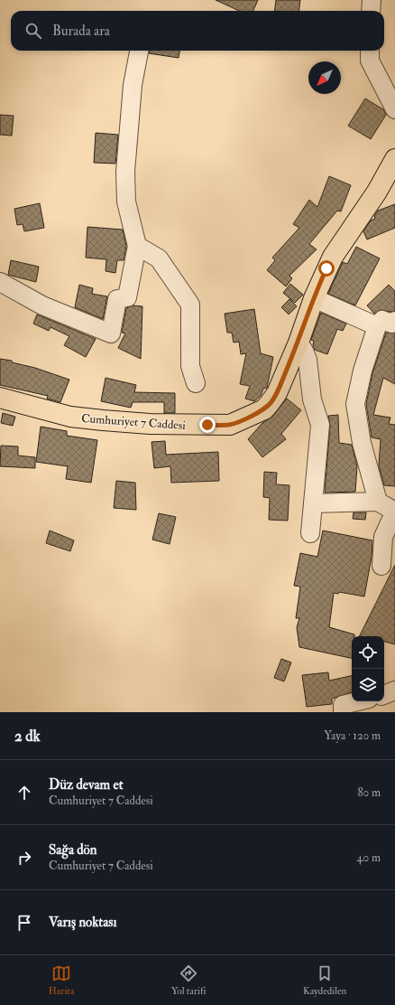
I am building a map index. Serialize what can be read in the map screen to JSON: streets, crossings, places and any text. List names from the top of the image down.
{
  "streets": {
    "main road": ["Cumhuriyet 7 Caddesi"]
  },
  "north": "bottom left",
  "page": {
    "search": "Burada ara",
    "heading": ["2 dk", "Yaya · 120 m"],
    "list": [
      ["Düz devam et", "Cumhuriyet 7 Caddesi", "80 m"],
      ["Sağa dön", "Cumhuriyet 7 Caddesi", "40 m"],
      "Varış noktası"
    ],
    "nav": ["Harita", "Yol tarifi", "Kaydedilen"]
  }
}
